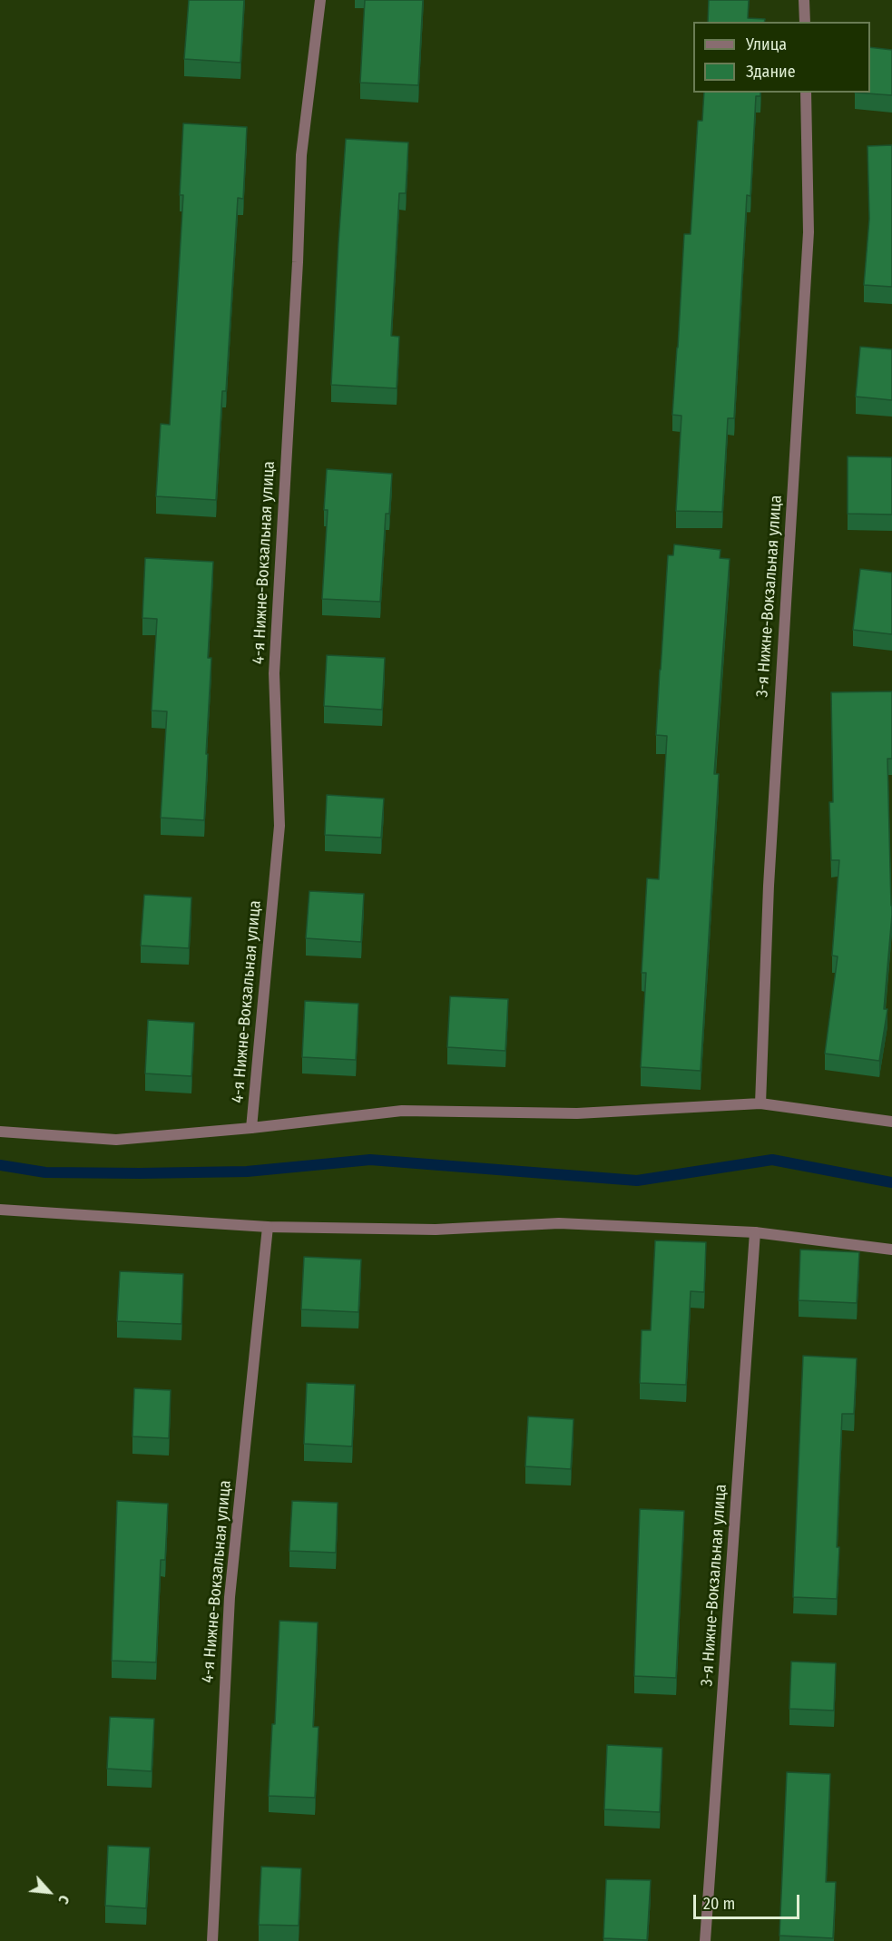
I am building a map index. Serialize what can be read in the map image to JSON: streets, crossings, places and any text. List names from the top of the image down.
{
  "streets": {
    "street": ["4-я Нижне-Вокзальная улица", "3-я Нижне-Вокзальная улица"]
  },
  "legend": ["Улица", "Здание"],
  "scale_bar": "20 m",
  "north": "bottom right"
}
